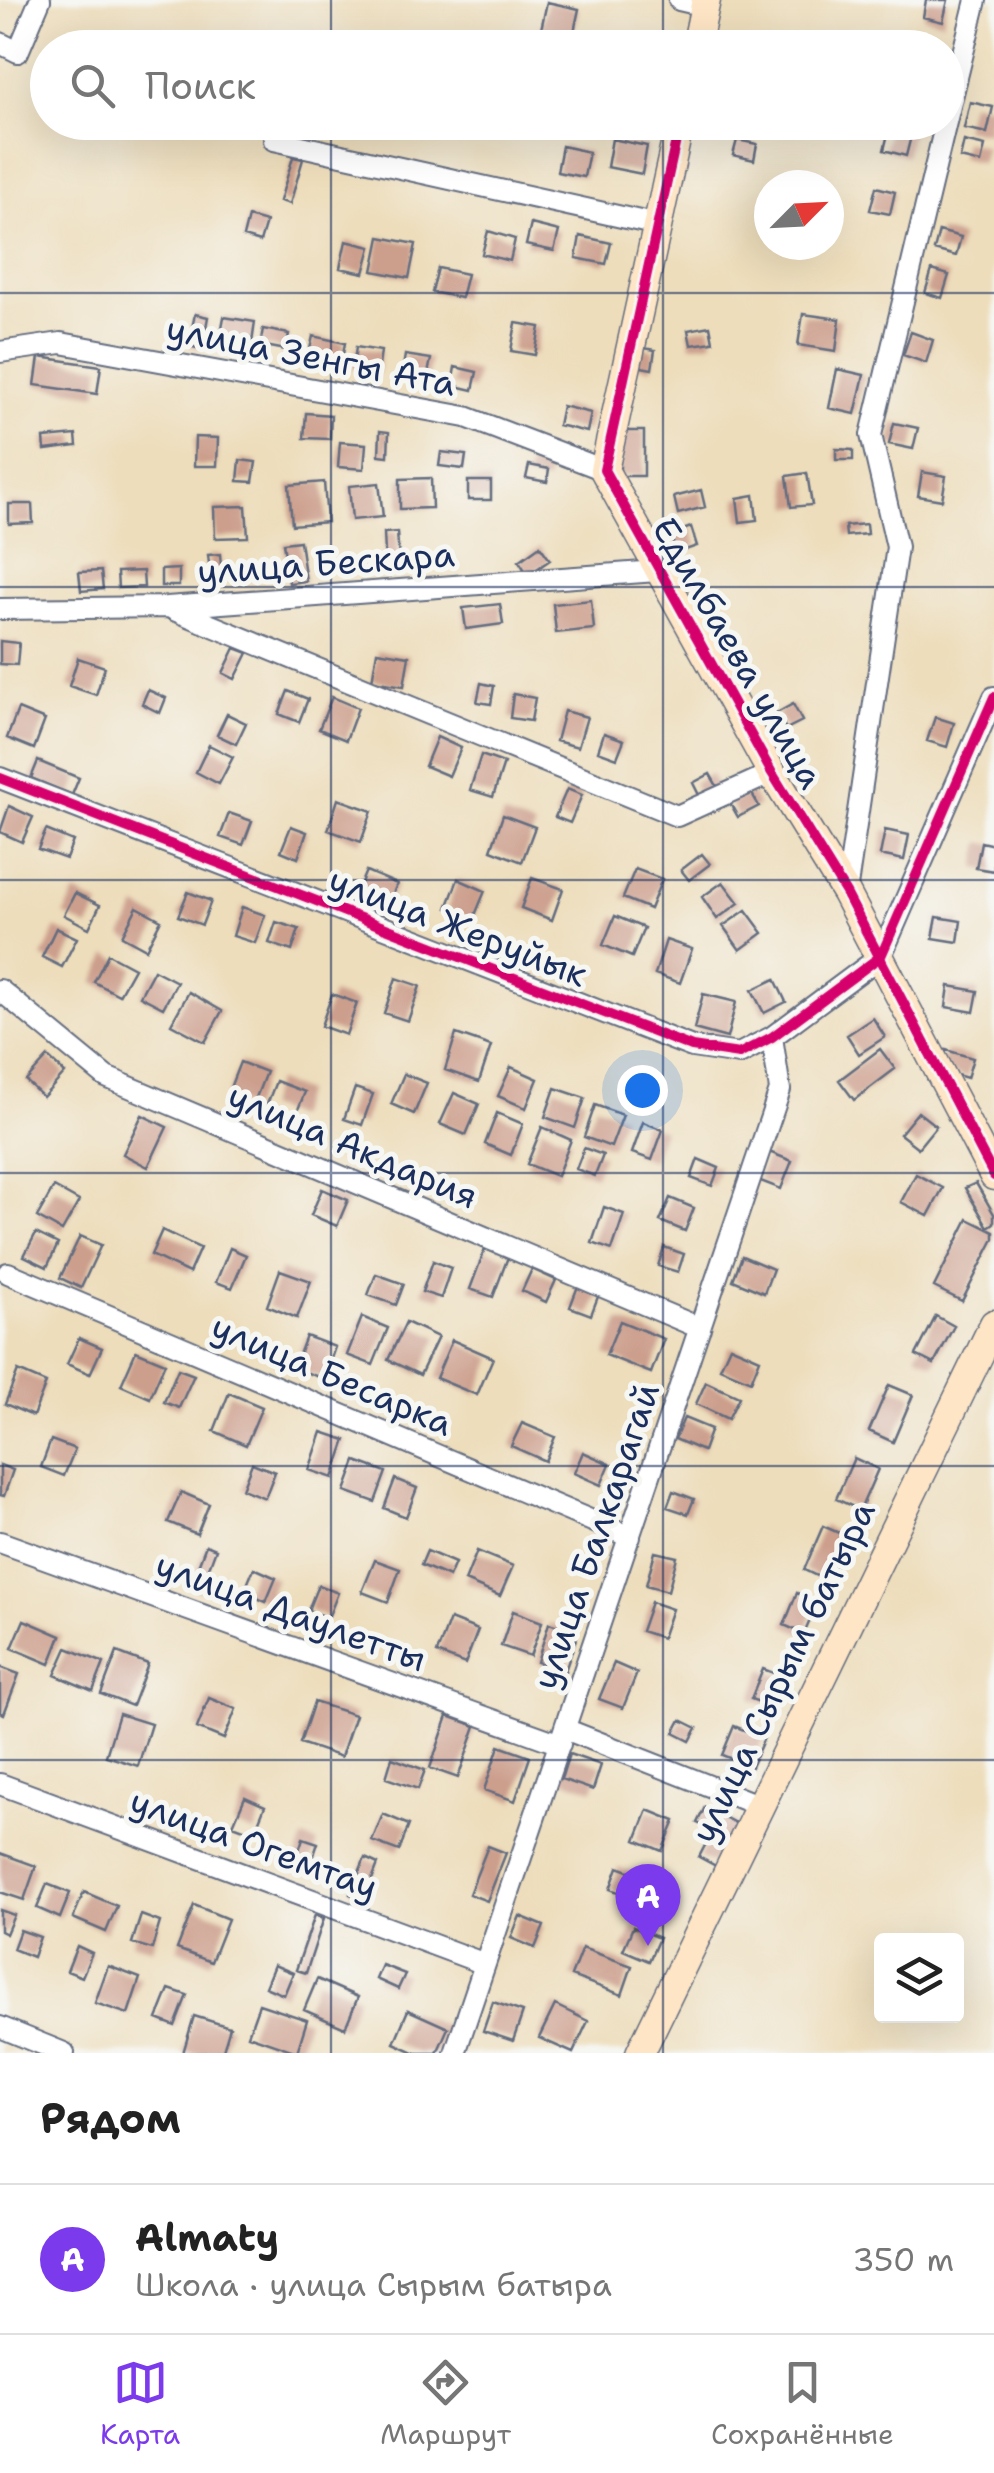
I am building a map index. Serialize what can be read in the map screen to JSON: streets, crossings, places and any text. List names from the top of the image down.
{
  "streets": {
    "street": [
      "улица Зенгы Ата",
      "улица Бескара",
      "Едилбаева улица",
      "улица Жеруйык",
      "улица Акдария",
      "улица Бесарка",
      "улица Балкарагай",
      "улица Даулетты",
      "улица Сырым батыра",
      "улица Огемтау"
    ]
  },
  "crossings": [
    ["улица Зенгы Ата", "Едилбаева улица"],
    ["улица Бескара", "Едилбаева улица"],
    ["Едилбаева улица", "улица Жеруйык"],
    ["улица Жеруйык", "улица Балкарагай"],
    ["улица Акдария", "улица Балкарагай"],
    ["улица Бесарка", "улица Балкарагай"],
    ["улица Балкарагай", "улица Даулетты"],
    ["улица Балкарагай", "улица Огемтау"],
    ["улица Даулетты", "улица Сырым батыра"]
  ],
  "north": "top right",
  "page": {
    "search": "Поиск",
    "pins": "A",
    "heading": "Рядом",
    "list": [
      {
        "mark": "A",
        "name": "Аlmaty",
        "note": "Школа · улица Сырым батыра",
        "value": "350 m"
      }
    ],
    "nav": ["Карта", "Маршрут", "Сохранённые"]
  }
}
